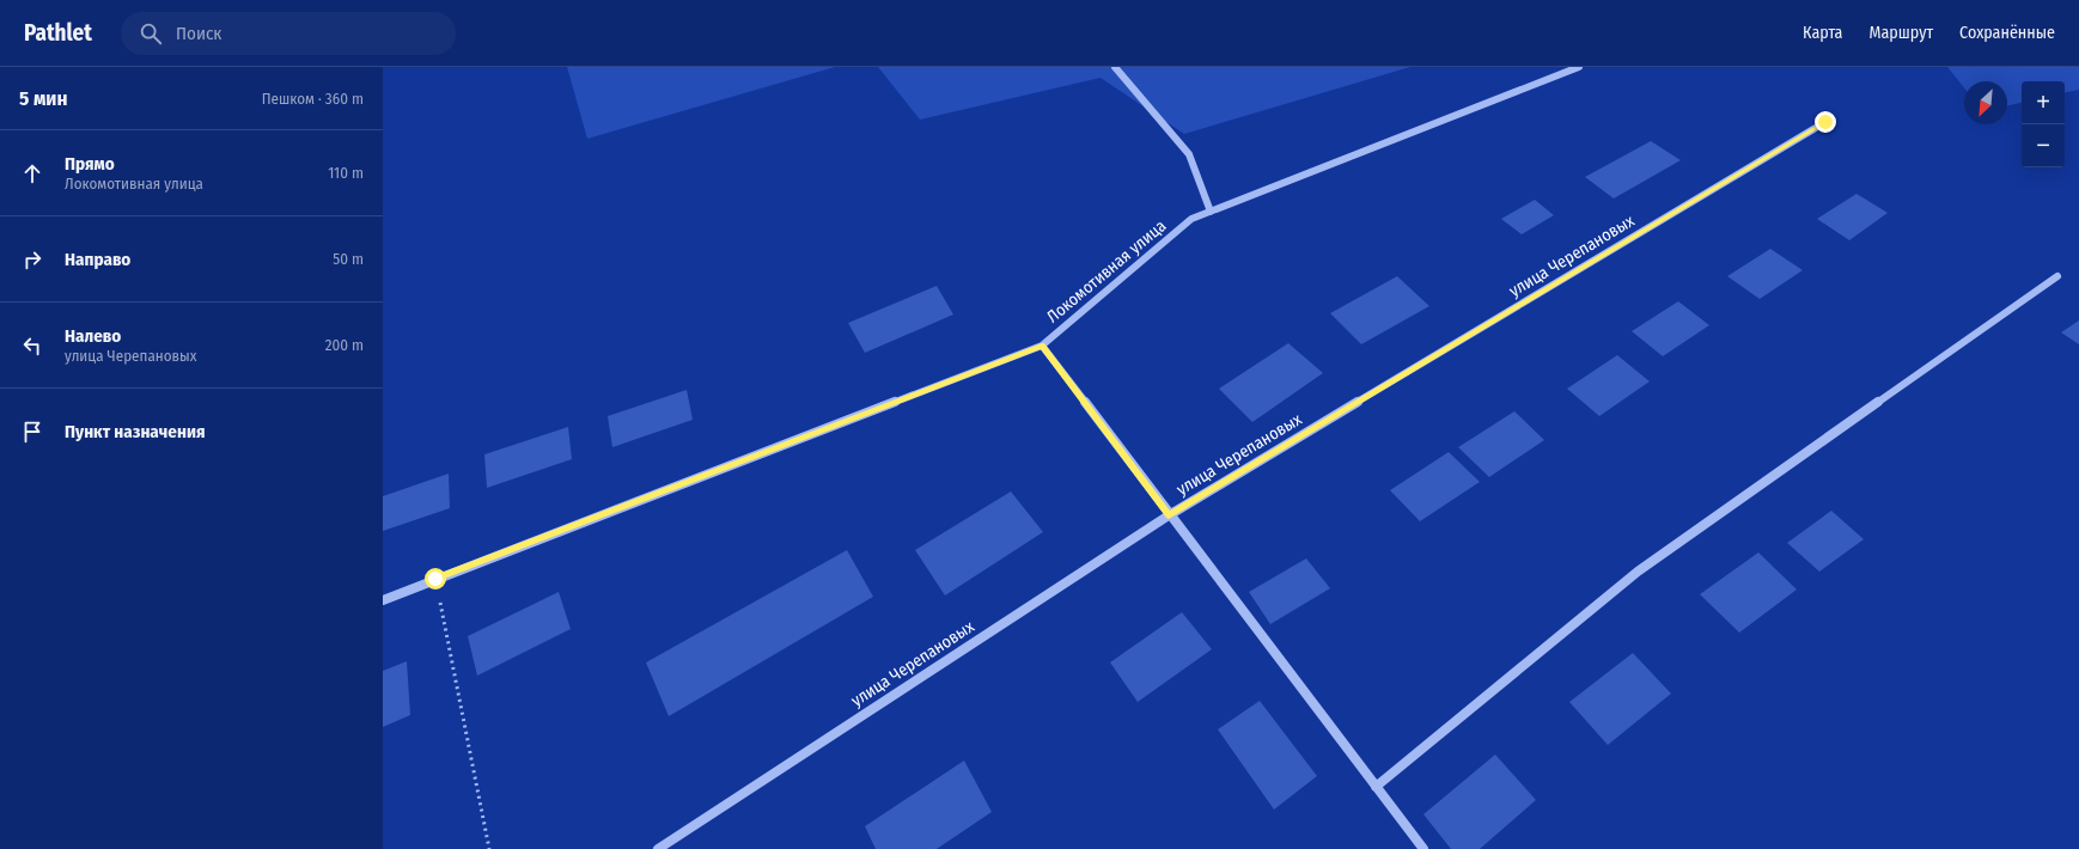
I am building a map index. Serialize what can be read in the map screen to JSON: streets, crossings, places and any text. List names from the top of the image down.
{
  "streets": {
    "street": ["улица Черепановых", "Локомотивная улица"]
  },
  "north": "bottom left",
  "page": {
    "header": "Pathlet",
    "search": "Поиск",
    "nav": ["Карта", "Маршрут", "Сохранённые"],
    "heading": ["5 мин", "Пешком · 360 m"],
    "map_buttons": ["+", "−"],
    "list": [
      ["Прямо", "Локомотивная улица", "110 m"],
      ["Направо", "50 m"],
      ["Налево", "улица Черепановых", "200 m"],
      "Пункт назначения"
    ]
  }
}
